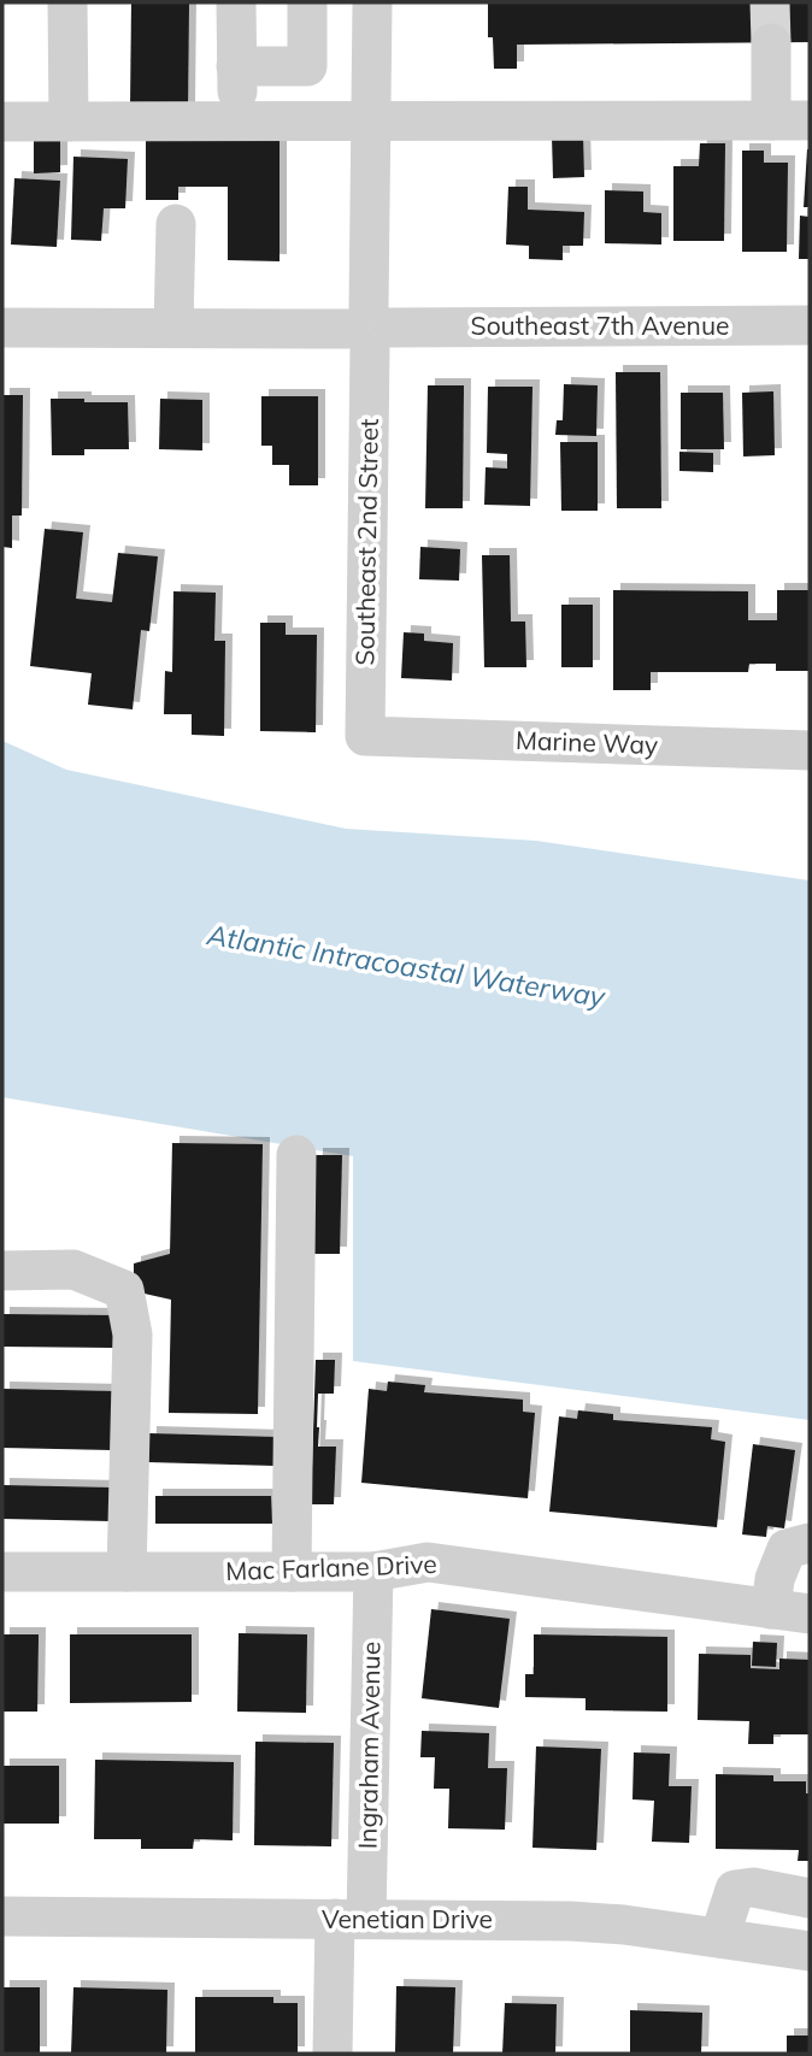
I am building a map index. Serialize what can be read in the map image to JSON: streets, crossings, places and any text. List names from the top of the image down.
{
  "streets": {
    "street": [
      "Southeast 7th Avenue",
      "Southeast 2nd Street",
      "Marine Way",
      "Mac Farlane Drive",
      "Ingraham Avenue",
      "Venetian Drive"
    ]
  },
  "crossings": [
    ["Southeast 7th Avenue", "Southeast 2nd Street"],
    ["Southeast 2nd Street", "Marine Way"],
    ["Mac Farlane Drive", "Ingraham Avenue"],
    ["Ingraham Avenue", "Venetian Drive"]
  ],
  "water": ["Atlantic Intracoastal Waterway"]
}
